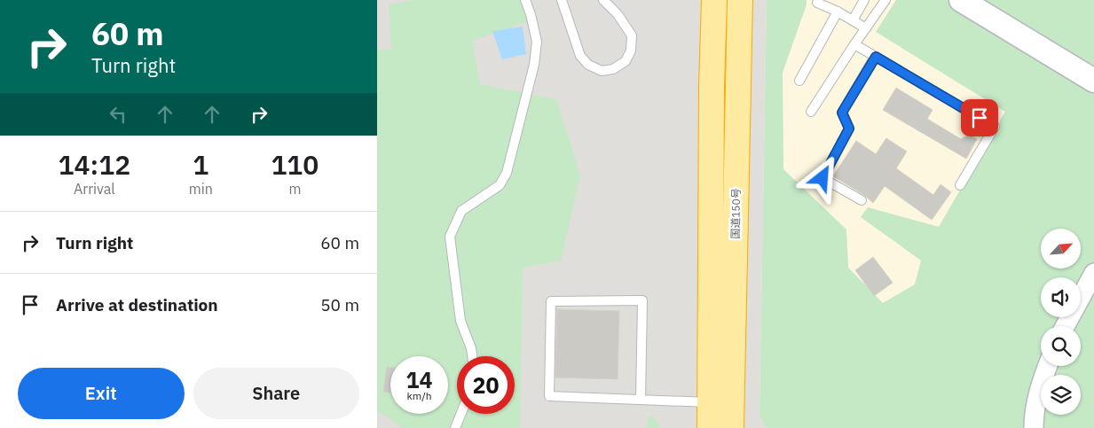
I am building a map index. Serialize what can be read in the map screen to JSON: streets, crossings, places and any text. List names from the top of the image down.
{
  "streets": {
    "highway": ["国道150号"]
  },
  "north": "top right",
  "page": {
    "turn": ["60 m", "Turn right"],
    "eta": [
      "14:12",
      "Arrival",
      "1",
      "min",
      "110",
      "m"
    ],
    "list": [
      {
        "name": "Turn right",
        "value": "60 m"
      },
      {
        "name": "Arrive at destination",
        "value": "50 m"
      }
    ],
    "speed": "14 km/h",
    "limit": "20",
    "buttons": ["Exit", "Share"]
  }
}
